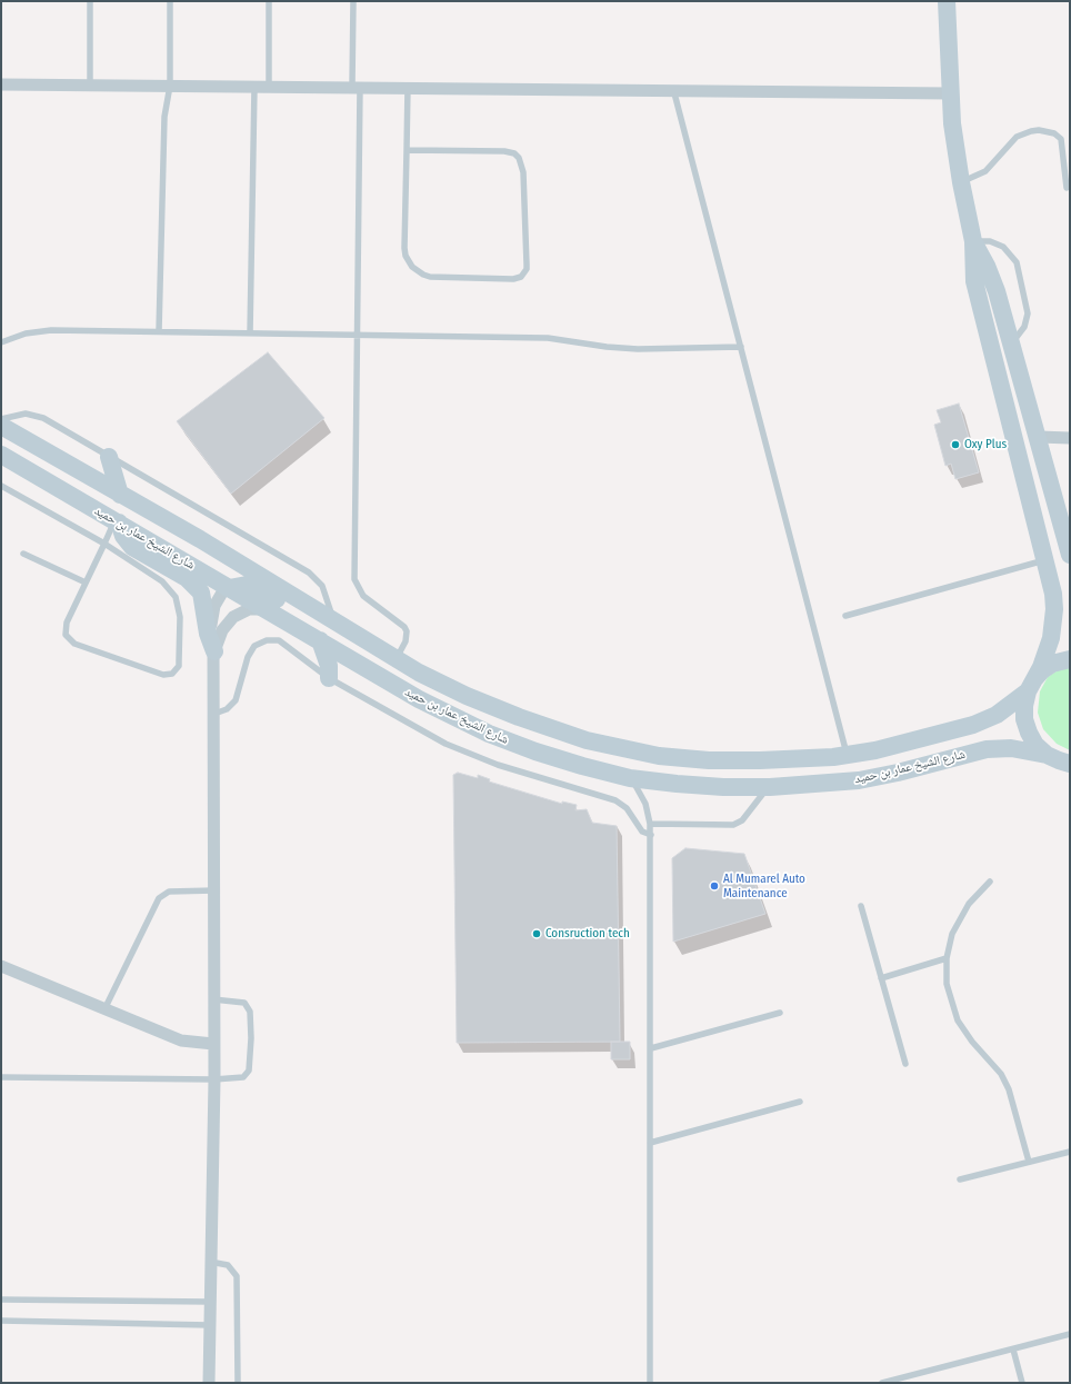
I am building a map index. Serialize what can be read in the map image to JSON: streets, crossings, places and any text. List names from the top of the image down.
{
  "streets": {
    "street": ["شارع الشيخ عمار بن حميد"]
  },
  "places": ["Oxy Plus", "Al Mumarel Auto Maintenance", "Consruction tech"]
}
